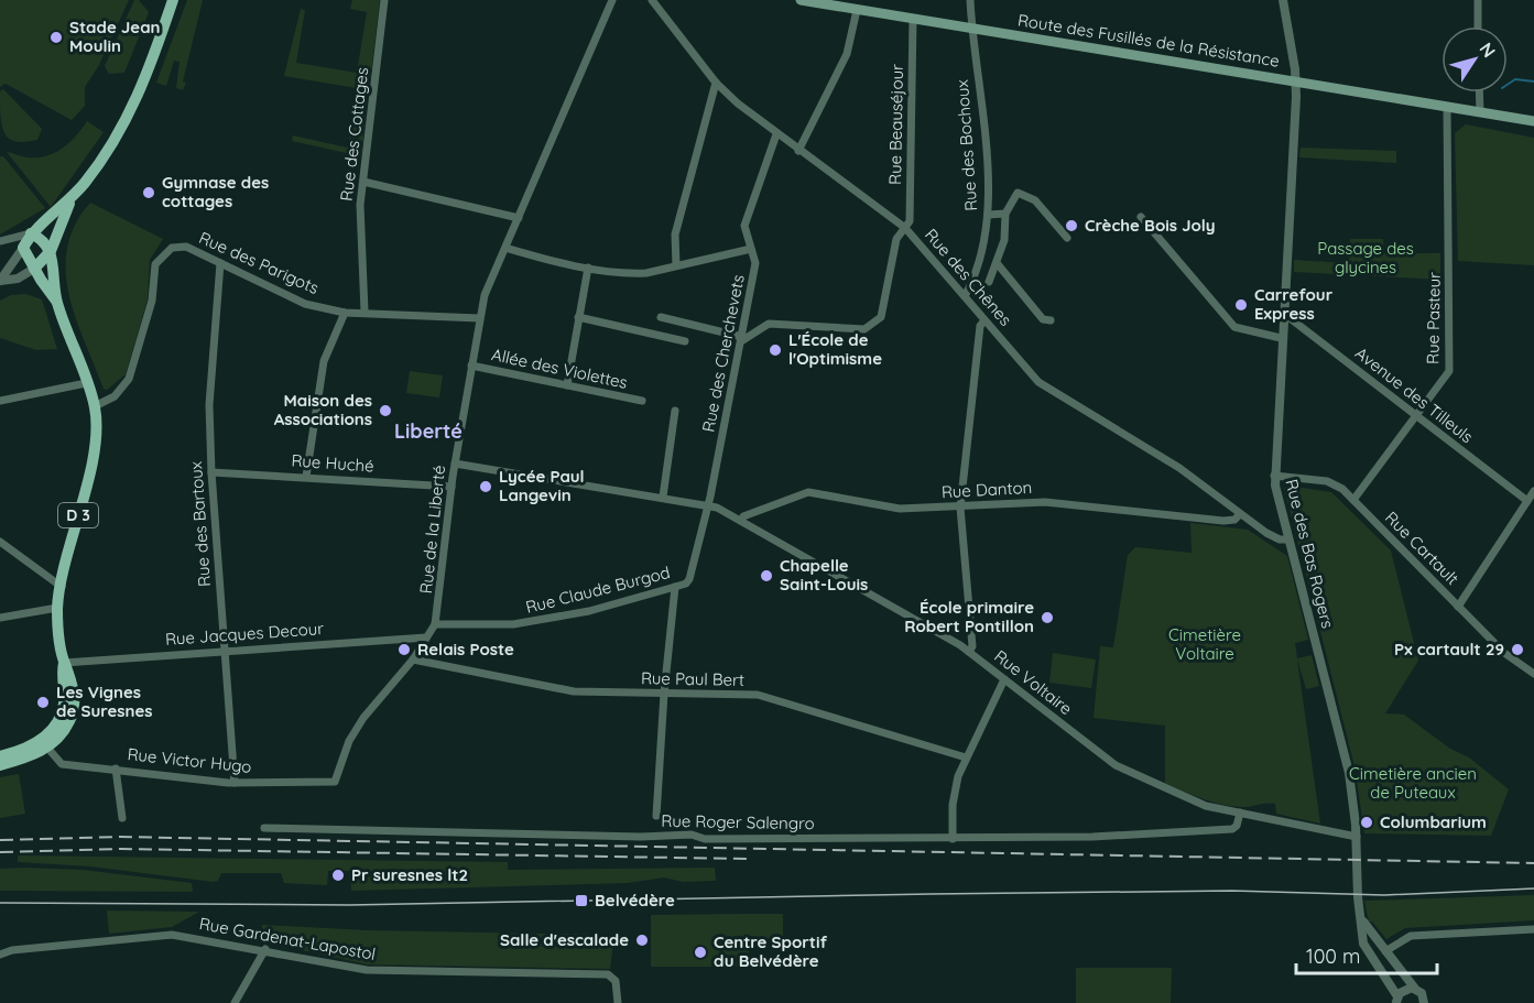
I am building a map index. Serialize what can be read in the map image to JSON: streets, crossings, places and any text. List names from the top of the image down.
{
  "streets": {
    "main road": ["Route des Fusillés de la Résistance", "D 3"],
    "street": [
      "Rue Beauséjour",
      "Rue des Cottages",
      "Rue des Bochoux",
      "Rue des Parigots",
      "Rue des Chênes",
      "Rue Pasteur",
      "Rue des Cherchevets",
      "Allée des Violettes",
      "Avenue des Tilleuls",
      "Rue Huché",
      "Rue Danton",
      "Rue des Bartoux",
      "Rue de la Liberté",
      "Rue Cartault",
      "Rue des Bas Rogers",
      "Rue Claude Burgod",
      "Rue Jacques Decour",
      "Rue Paul Bert",
      "Rue Voltaire",
      "Rue Victor Hugo",
      "Rue Roger Salengro",
      "Rue Gardenat-Lapostol"
    ]
  },
  "crossings": [
    ["Route des Fusillés de la Résistance", "Rue Beauséjour"],
    ["Route des Fusillés de la Résistance", "Rue des Bochoux"],
    ["Route des Fusillés de la Résistance", "Rue Pasteur"],
    ["Route des Fusillés de la Résistance", "Rue des Bas Rogers"],
    ["Rue Beauséjour", "Rue des Chênes"],
    ["Rue Beauséjour", "Rue des Cherchevets"],
    ["Rue des Cottages", "Rue des Parigots"],
    ["Rue des Bochoux", "Rue des Chênes"],
    ["Rue des Parigots", "D 3"],
    ["Rue des Parigots", "Rue des Bartoux"],
    ["Rue des Parigots", "Rue de la Liberté"],
    ["Rue des Chênes", "Rue des Cherchevets"],
    ["Rue des Chênes", "Rue Danton"],
    ["Rue des Chênes", "Rue des Bas Rogers"],
    ["Rue Pasteur", "Avenue des Tilleuls"],
    ["Rue Pasteur", "Rue Cartault"],
    ["Rue des Cherchevets", "Rue Claude Burgod"],
    ["Rue des Cherchevets", "Rue Voltaire"],
    ["Allée des Violettes", "Rue de la Liberté"],
    ["Avenue des Tilleuls", "Rue des Bas Rogers"],
    ["Rue Huché", "Rue des Bartoux"],
    ["Rue Huché", "Rue de la Liberté"],
    ["Rue Danton", "Rue Voltaire"],
    ["D 3", "Rue Jacques Decour"],
    ["D 3", "Rue Victor Hugo"],
    ["Rue des Bartoux", "Rue Jacques Decour"],
    ["Rue des Bartoux", "Rue Victor Hugo"],
    ["Rue de la Liberté", "Rue Claude Burgod"],
    ["Rue de la Liberté", "Rue Jacques Decour"],
    ["Rue de la Liberté", "Rue Paul Bert"],
    ["Rue de la Liberté", "Rue Voltaire"],
    ["Rue de la Liberté", "Rue Victor Hugo"],
    ["Rue Cartault", "Rue des Bas Rogers"],
    ["Rue des Bas Rogers", "Rue Voltaire"],
    ["Rue Claude Burgod", "Rue Voltaire"],
    ["Rue Voltaire", "Rue Roger Salengro"]
  ],
  "districts": ["Liberté"],
  "parks": ["Passage des glycines", "Cimetière Voltaire", "Cimetière ancien de Puteaux"],
  "places": {
    "other": [
      "Stade Jean Moulin",
      "Gymnase des cottages",
      "Crèche Bois Joly",
      "Carrefour Express",
      "L'École de l'Optimisme",
      "Maison des Associations",
      "Lycée Paul Langevin",
      "Chapelle Saint-Louis",
      "École primaire Robert Pontillon",
      "Relais Poste",
      "Px cartault 29",
      "Les Vignes de Suresnes",
      "Columbarium",
      "Pr suresnes lt2",
      "Salle d'escalade",
      "Centre Sportif du Belvédère"
    ],
    "transit": ["Belvédère"]
  },
  "scale_bar": "100 m",
  "north": "top right"
}
